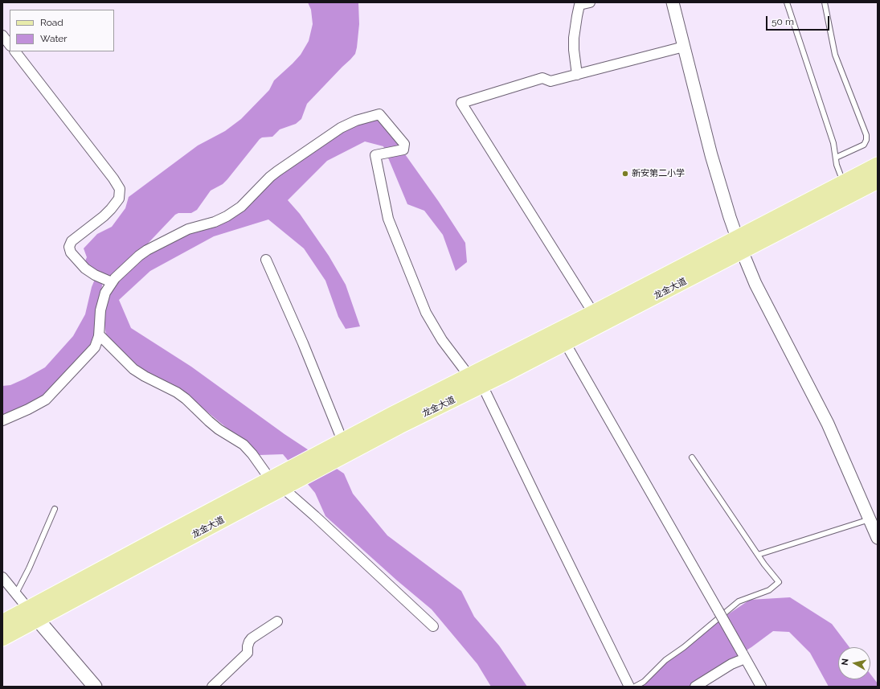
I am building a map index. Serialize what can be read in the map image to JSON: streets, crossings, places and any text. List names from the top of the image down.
{
  "streets": {
    "main road": ["龙金大道"]
  },
  "places": ["新安第二小学"],
  "legend": ["Road", "Water"],
  "scale_bar": "50 m",
  "north": "left"
}
